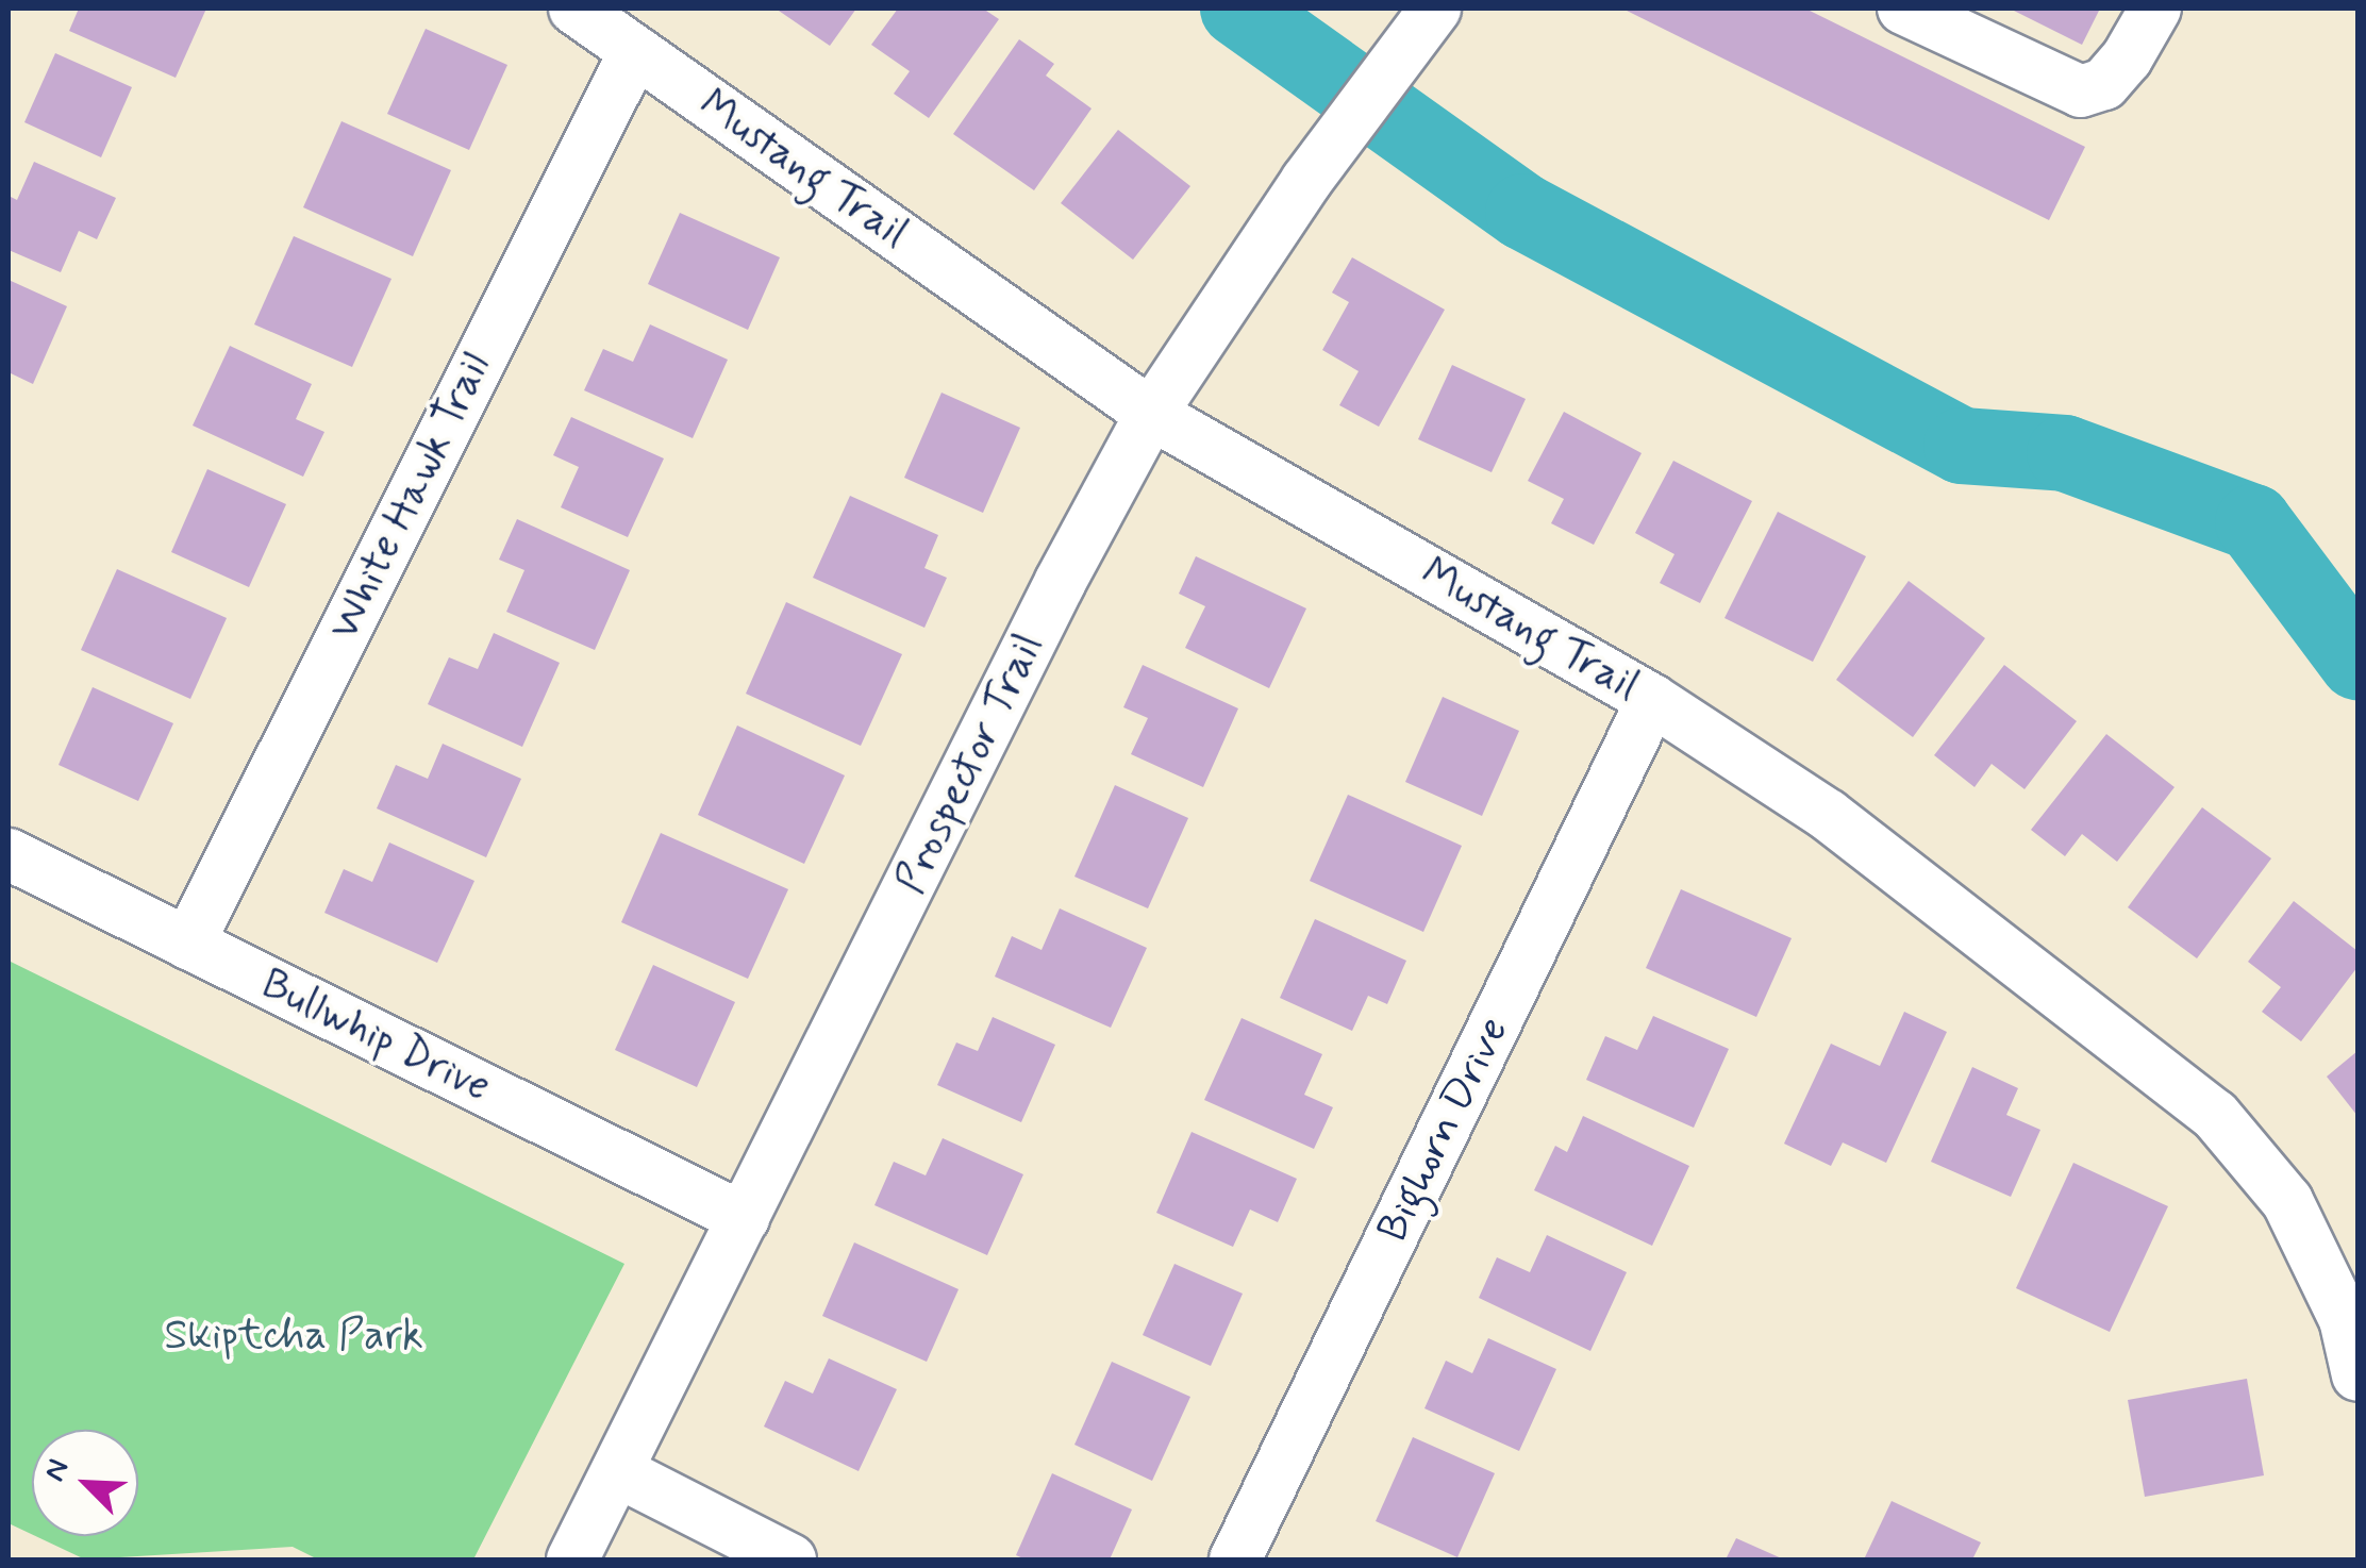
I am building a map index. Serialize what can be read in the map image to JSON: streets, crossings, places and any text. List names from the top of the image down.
{
  "streets": {
    "street": [
      "Mustang Trail",
      "White Hawk Trail",
      "Prospector Trail",
      "Bullwhip Drive",
      "Bighorn Drive"
    ]
  },
  "crossings": [
    ["Mustang Trail", "White Hawk Trail"],
    ["Mustang Trail", "Prospector Trail"],
    ["Mustang Trail", "Bighorn Drive"],
    ["White Hawk Trail", "Bullwhip Drive"],
    ["Prospector Trail", "Bullwhip Drive"]
  ],
  "parks": ["Skiptcha Park"],
  "north": "top left"
}
